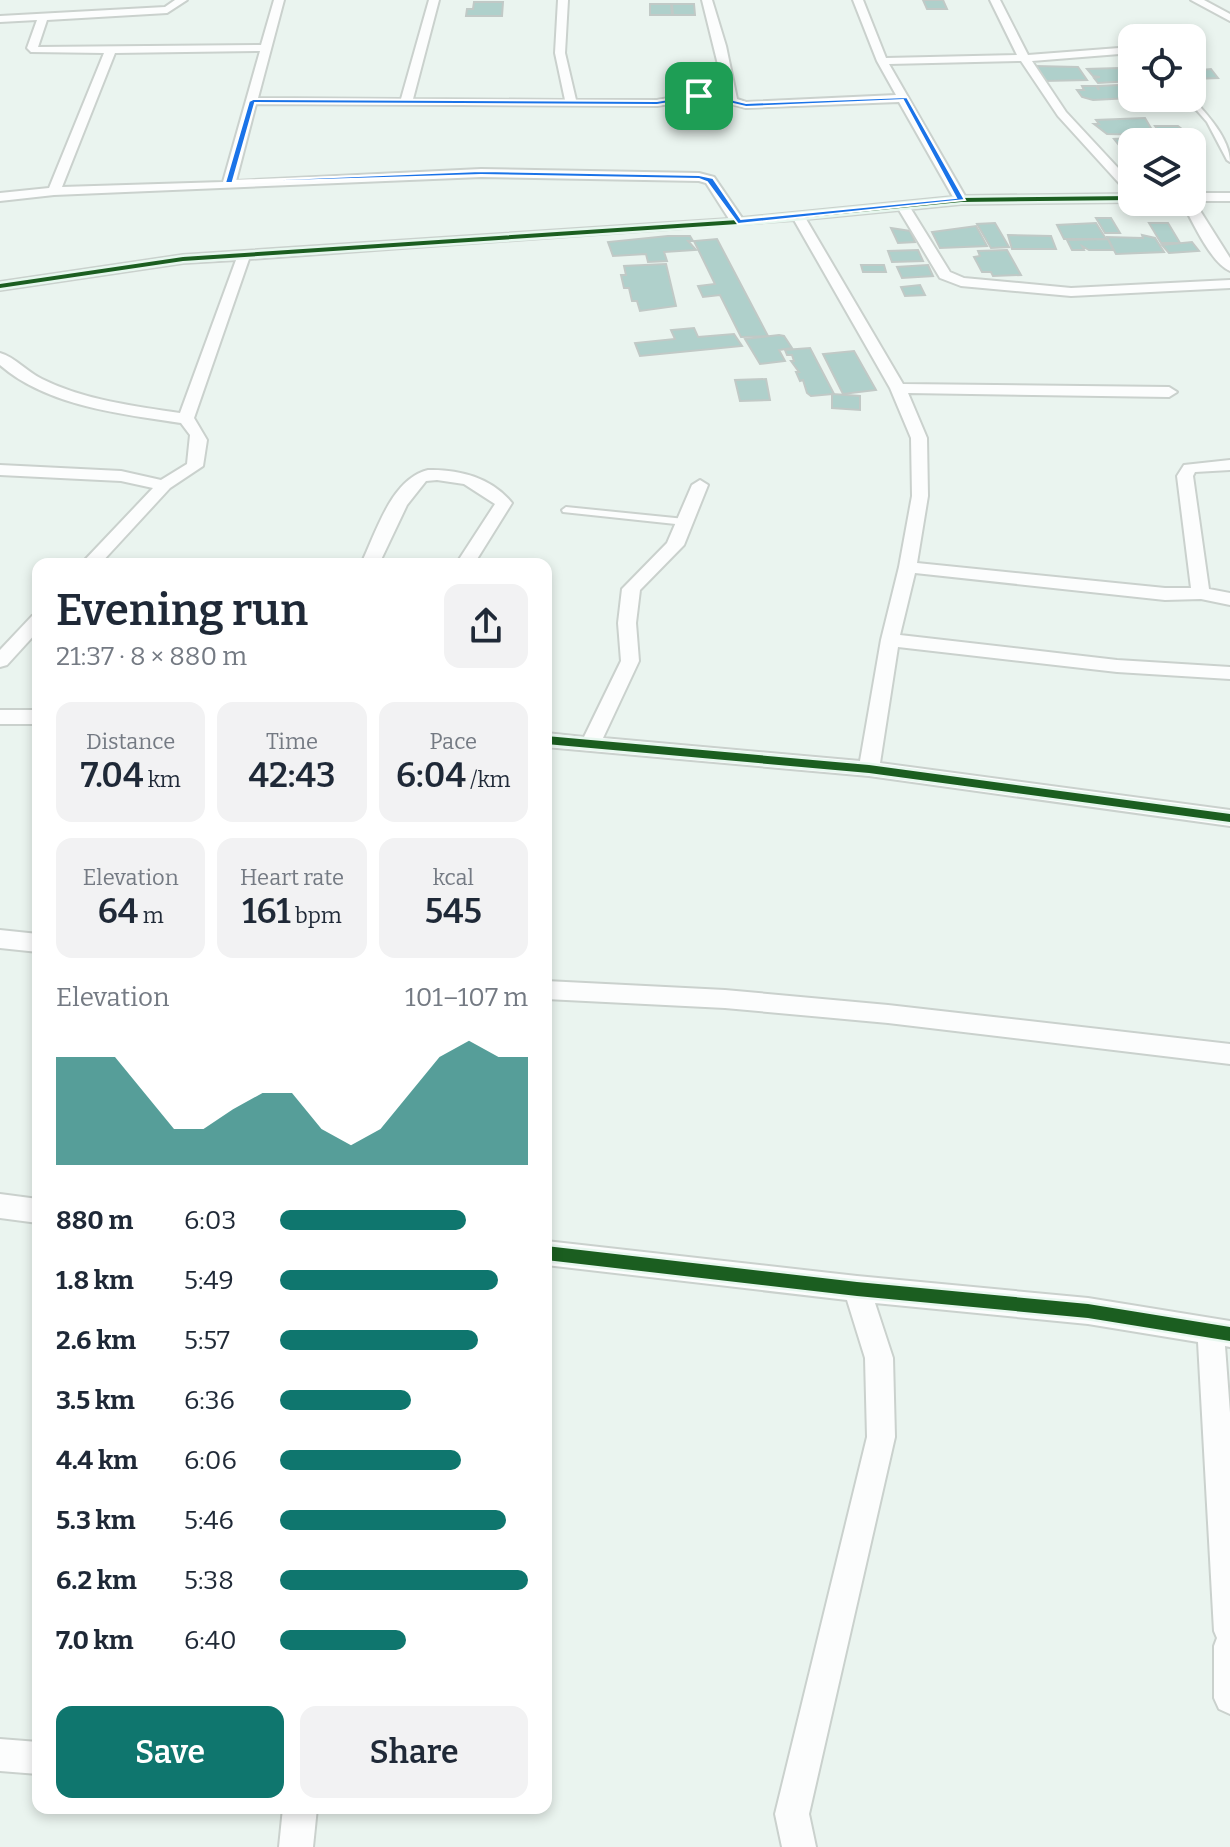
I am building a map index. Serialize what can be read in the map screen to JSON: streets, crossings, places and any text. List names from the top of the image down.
{
  "page": {
    "heading": ["Evening run", "21:37 · 8 × 880 m"],
    "stats": [
      ["Distance", "7.04 km"],
      ["Time", "42:43"],
      ["Pace", "6:04 /km"],
      ["Elevation", "64 m"],
      ["Heart rate", "161 bpm"],
      ["kcal", "545"]
    ],
    "chart": ["Elevation", "101–107 m"],
    "list": [
      {
        "name": "880 m",
        "note": "6:03"
      },
      {
        "name": "1.8 km",
        "note": "5:49"
      },
      {
        "name": "2.6 km",
        "note": "5:57"
      },
      {
        "name": "3.5 km",
        "note": "6:36"
      },
      {
        "name": "4.4 km",
        "note": "6:06"
      },
      {
        "name": "5.3 km",
        "note": "5:46"
      },
      {
        "name": "6.2 km",
        "note": "5:38"
      },
      {
        "name": "7.0 km",
        "note": "6:40"
      }
    ],
    "buttons": ["Save", "Share"]
  }
}
